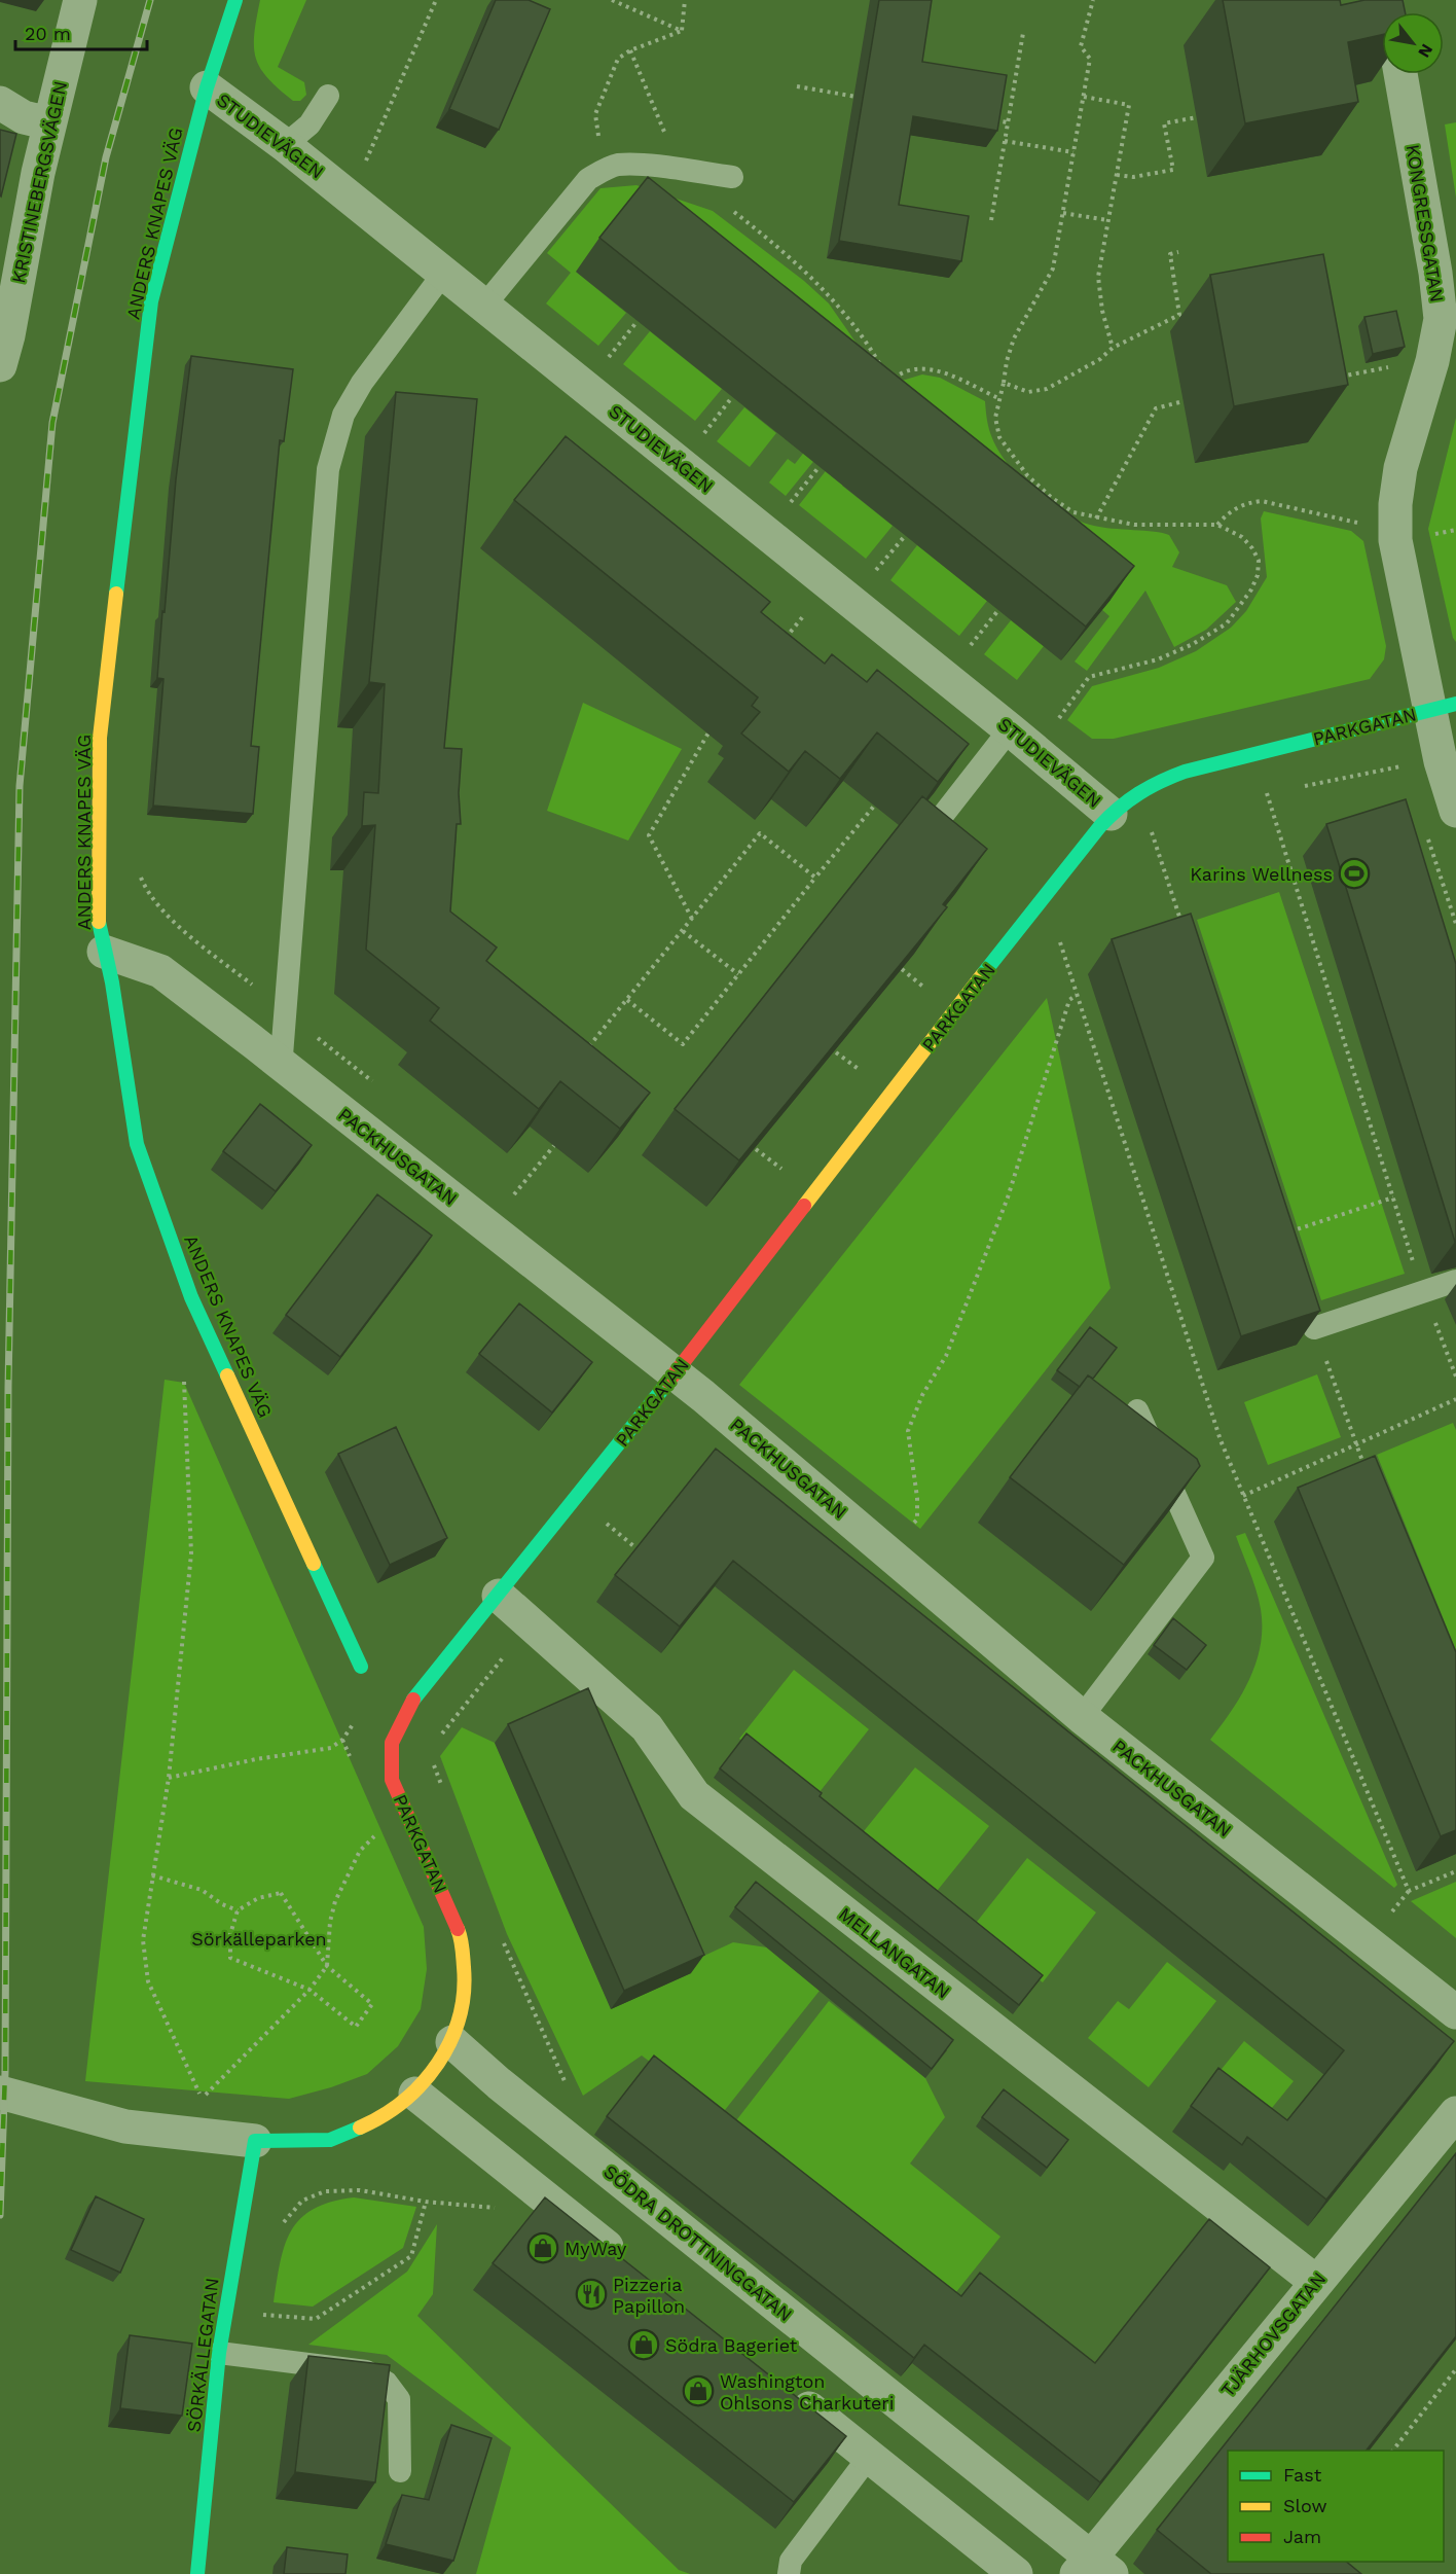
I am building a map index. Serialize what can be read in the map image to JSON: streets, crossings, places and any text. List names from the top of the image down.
{
  "streets": {
    "street": [
      "STUDIEVÄGEN",
      "KRISTINEBERGSVÄGEN",
      "ANDERS KNAPES VÄG",
      "KONGRESSGATAN",
      "PARKGATAN",
      "PACKHUSGATAN",
      "MELLANGATAN",
      "SÖDRA DROTTNINGGATAN",
      "TJÄRHOVSGATAN",
      "SÖRKÄLLEGATAN"
    ]
  },
  "crossings": [
    ["STUDIEVÄGEN", "ANDERS KNAPES VÄG"],
    ["STUDIEVÄGEN", "PARKGATAN"],
    ["ANDERS KNAPES VÄG", "PACKHUSGATAN"],
    ["KONGRESSGATAN", "PARKGATAN"],
    ["PARKGATAN", "PACKHUSGATAN"],
    ["PARKGATAN", "MELLANGATAN"],
    ["PARKGATAN", "SÖDRA DROTTNINGGATAN"],
    ["PARKGATAN", "SÖRKÄLLEGATAN"],
    ["MELLANGATAN", "TJÄRHOVSGATAN"],
    ["SÖDRA DROTTNINGGATAN", "TJÄRHOVSGATAN"]
  ],
  "parks": ["Sörkälleparken"],
  "places": {
    "sports": ["Karins Wellness"],
    "shop": ["MyWay", "Södra Bageriet", "Washington Ohlsons Charkuteri"],
    "restaurant": ["Pizzeria Papillon"]
  },
  "legend": ["Fast", "Slow", "Jam"],
  "scale_bar": "20 m",
  "north": "bottom right"
}
